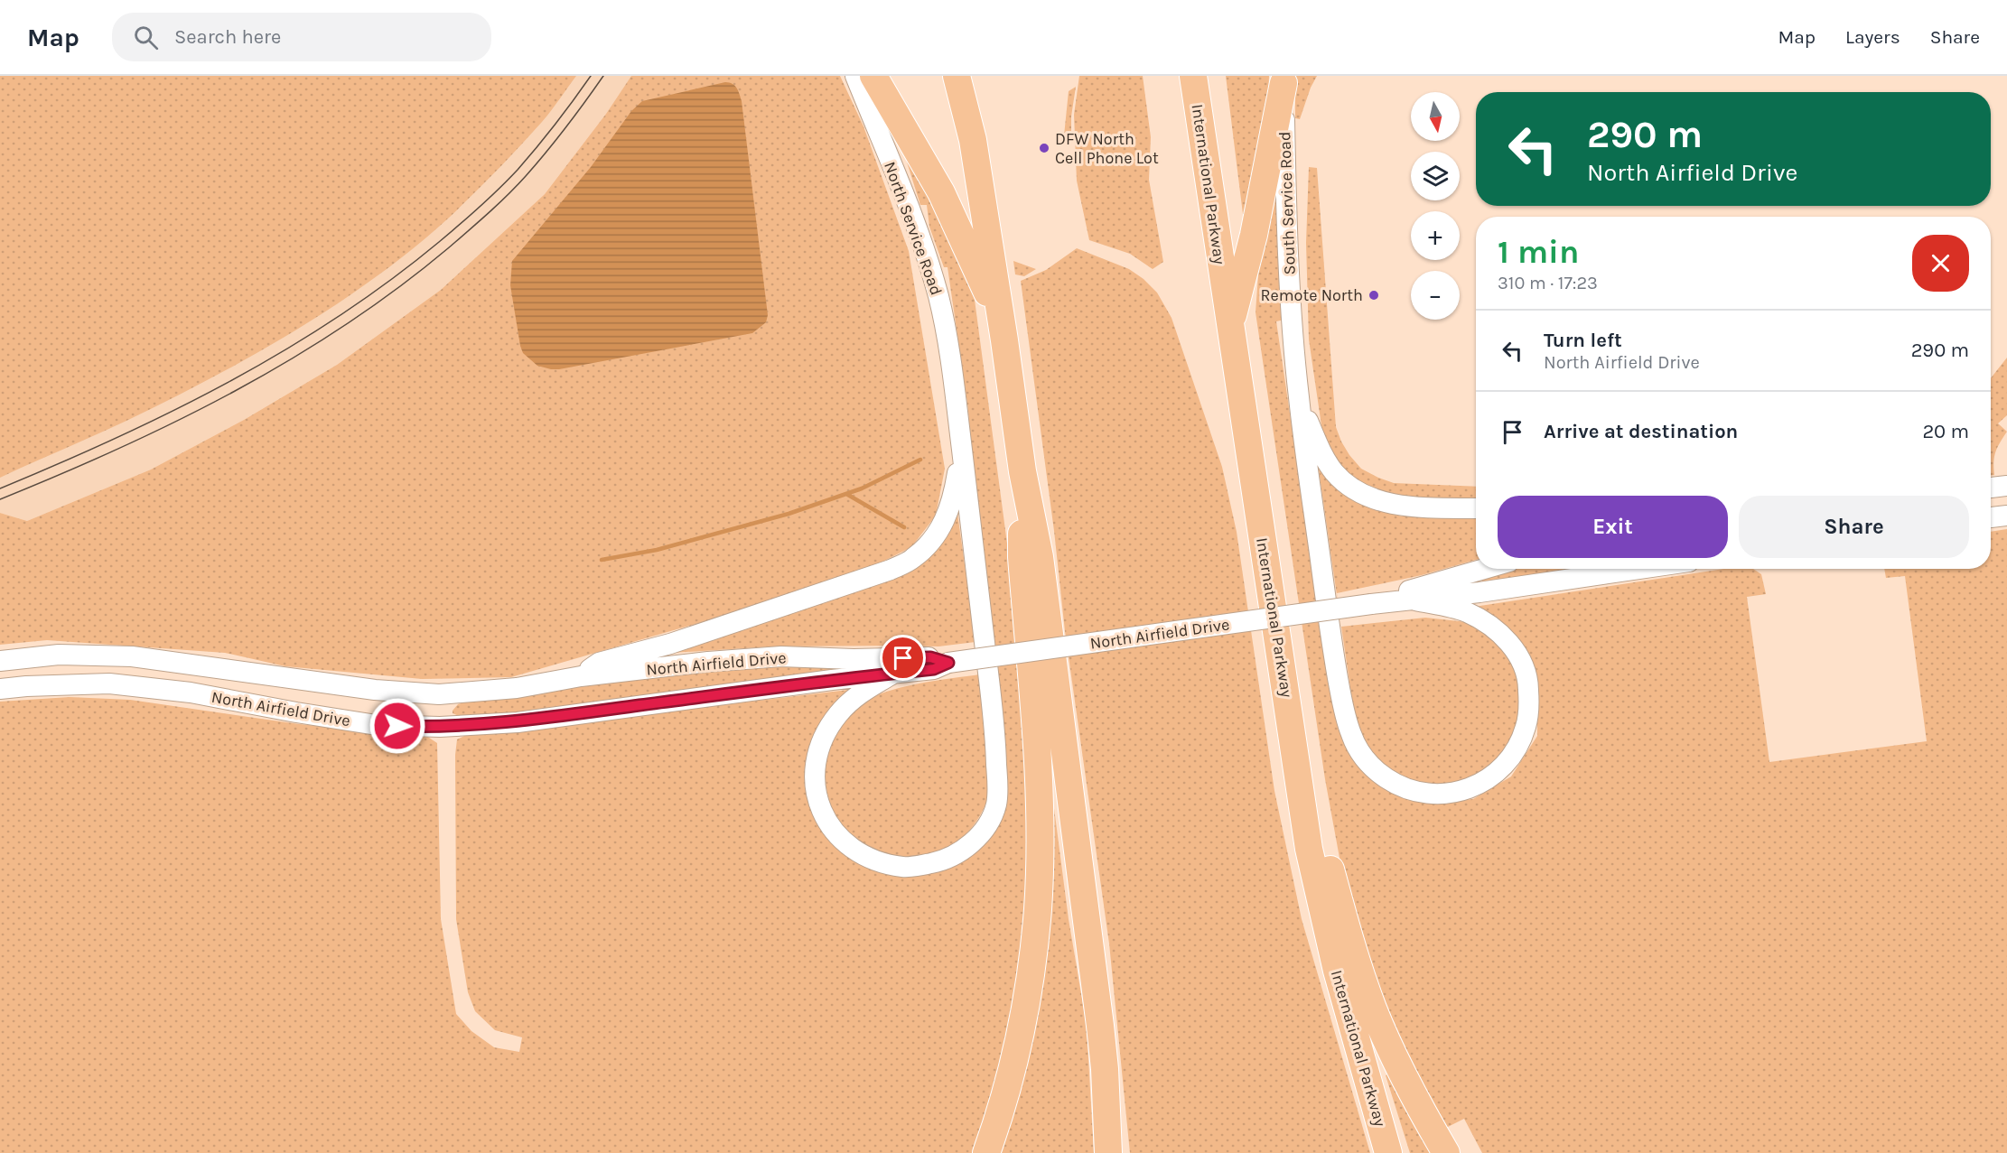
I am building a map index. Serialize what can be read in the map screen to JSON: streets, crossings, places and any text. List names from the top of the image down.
{
  "streets": {
    "highway": ["International Parkway"],
    "main road": ["South Service Road", "North Service Road", "North Airfield Drive"]
  },
  "crossings": [
    ["South Service Road", "North Airfield Drive"],
    ["North Service Road", "North Airfield Drive"]
  ],
  "places": ["DFW North Cell Phone Lot", "Remote North"],
  "north": "bottom",
  "page": {
    "header": "Map",
    "search": "Search here",
    "nav": ["Map", "Layers", "Share"],
    "map_buttons": ["+", "−"],
    "turn": ["290 m", "North Airfield Drive"],
    "heading": ["1 min", "310 m · 17:23"],
    "list": [
      {
        "name": "Turn left",
        "note": "North Airfield Drive",
        "value": "290 m"
      },
      {
        "name": "Arrive at destination",
        "value": "20 m"
      }
    ],
    "buttons": ["Exit", "Share"]
  }
}
